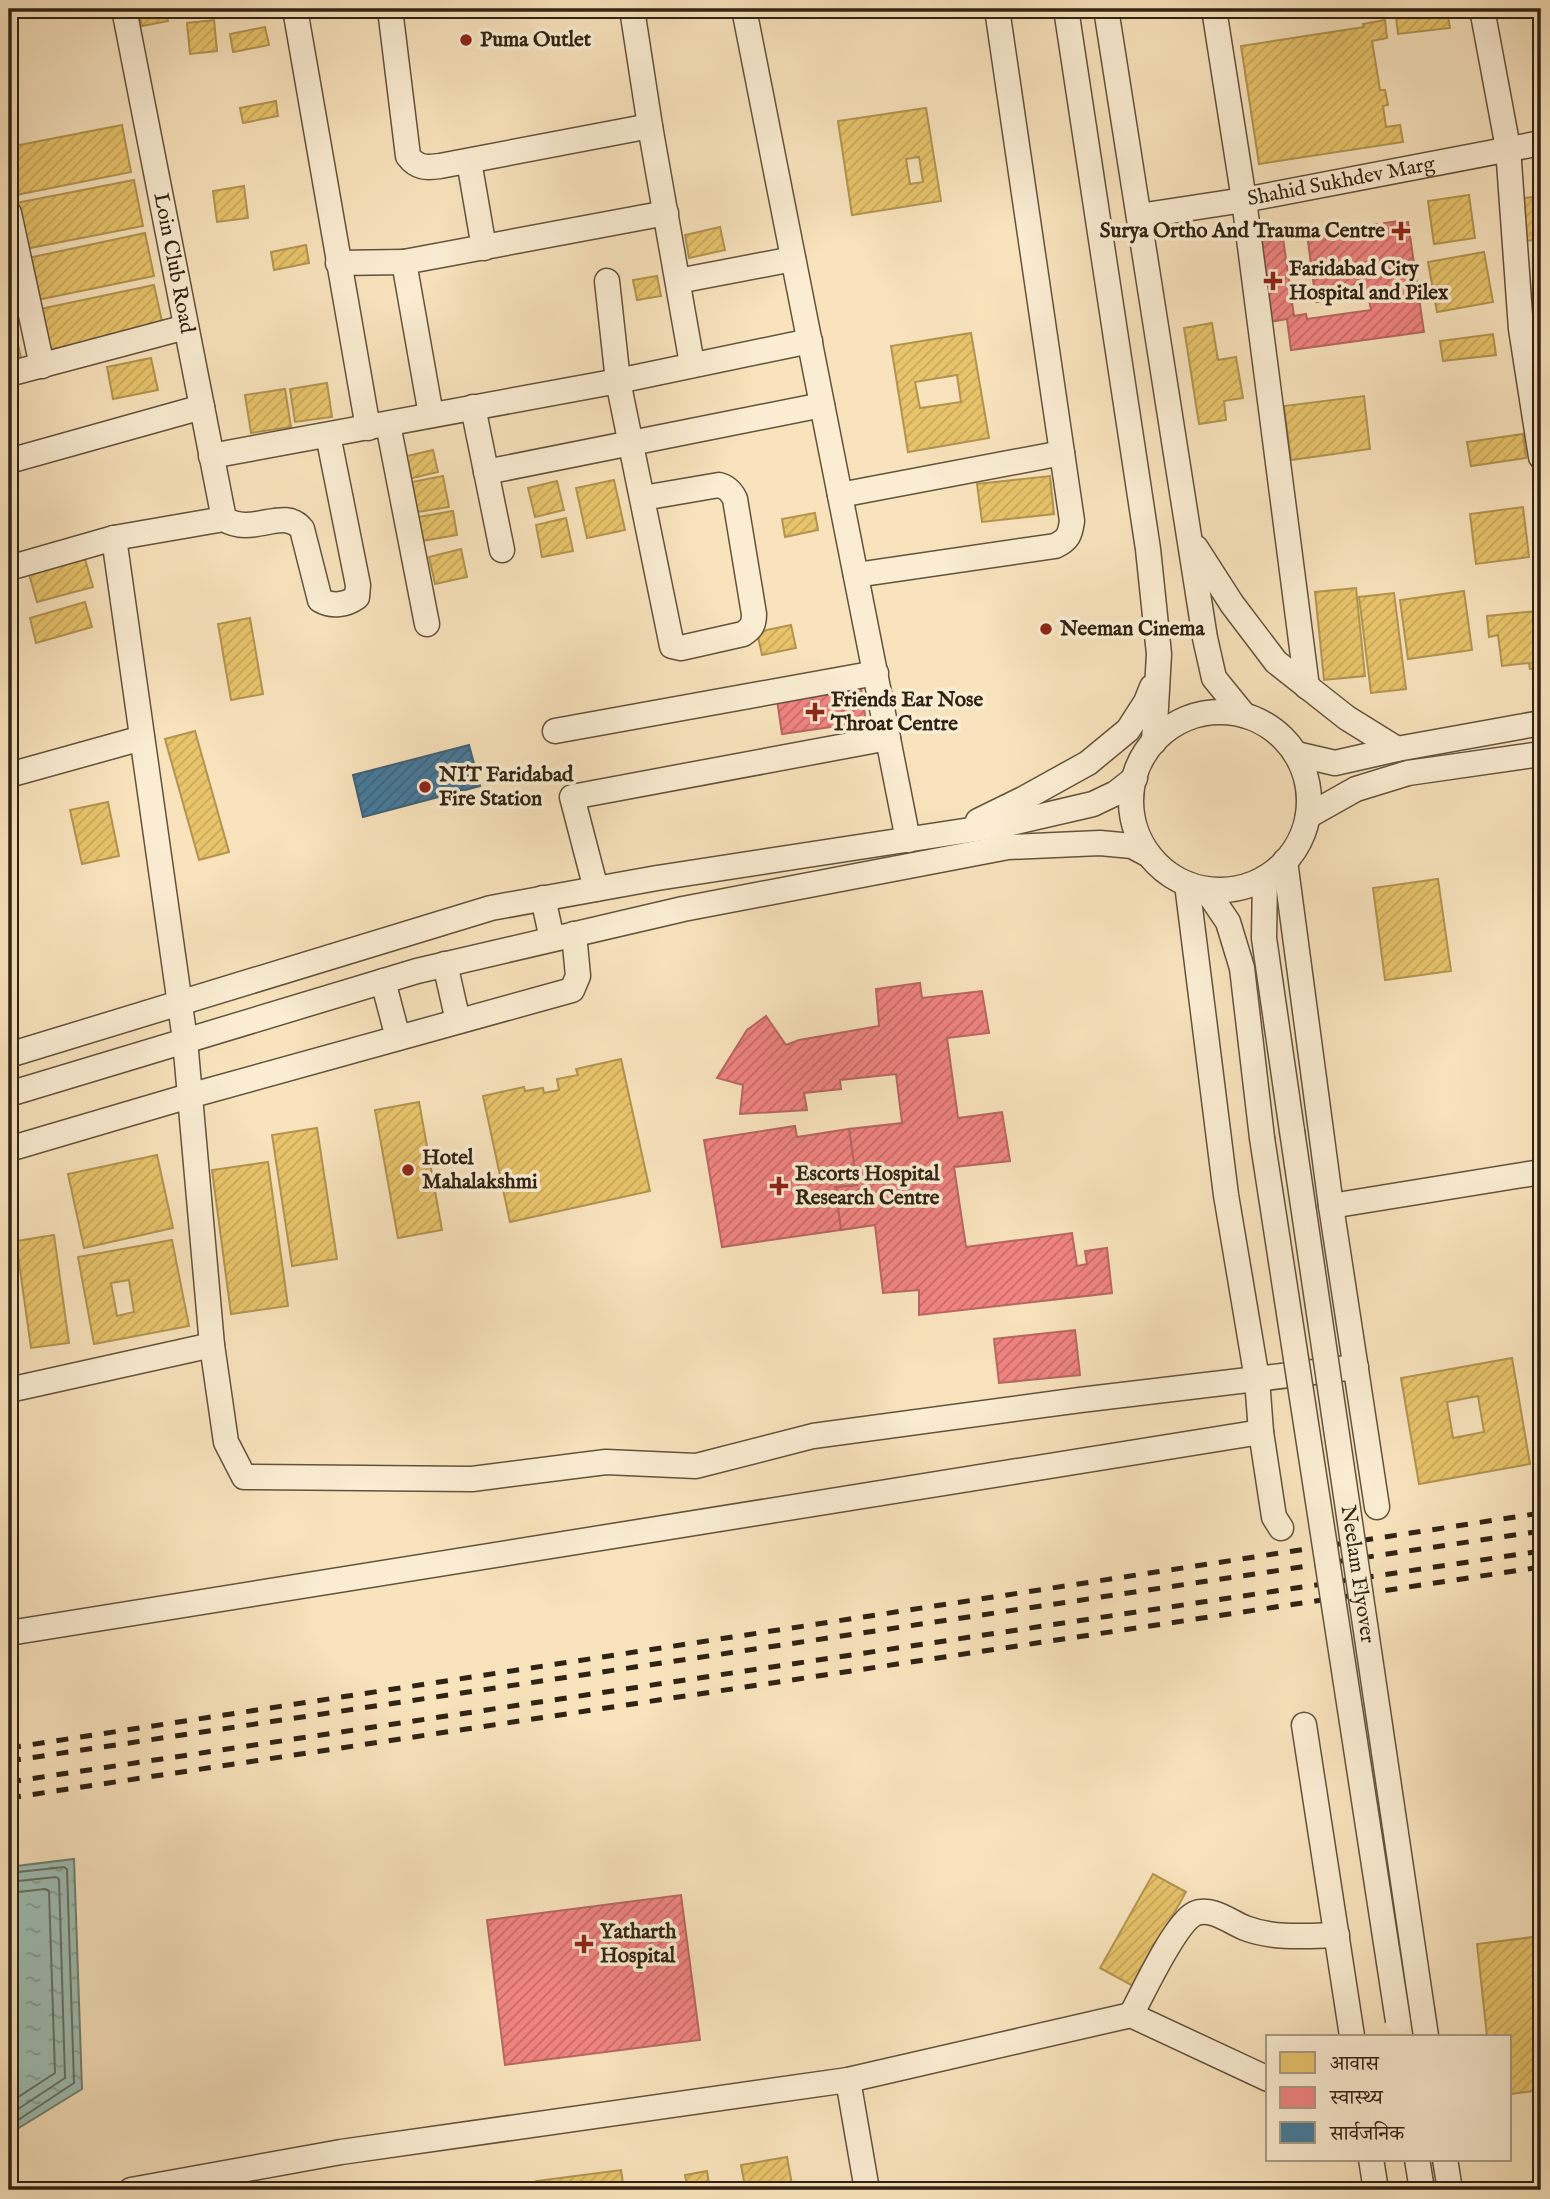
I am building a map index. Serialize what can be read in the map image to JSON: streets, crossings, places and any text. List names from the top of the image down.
{
  "streets": {
    "street": ["Shahid Sukhdev Marg", "Loin Club Road", "Neelam Flyover"]
  },
  "places": {
    "other": [
      "Puma Outlet",
      "Neeman Cinema",
      "NIT Faridabad Fire Station",
      "Hotel Mahalakshmi"
    ],
    "health": [
      "Surya Ortho And Trauma Centre",
      "Faridabad City Hospital and Pilex",
      "Friends Ear Nose Throat Centre",
      "Escorts Hospital Research Centre",
      "Yatharth Hospital"
    ]
  },
  "legend": ["आवास", "स्वास्थ्य", "सार्वजनिक"]
}
